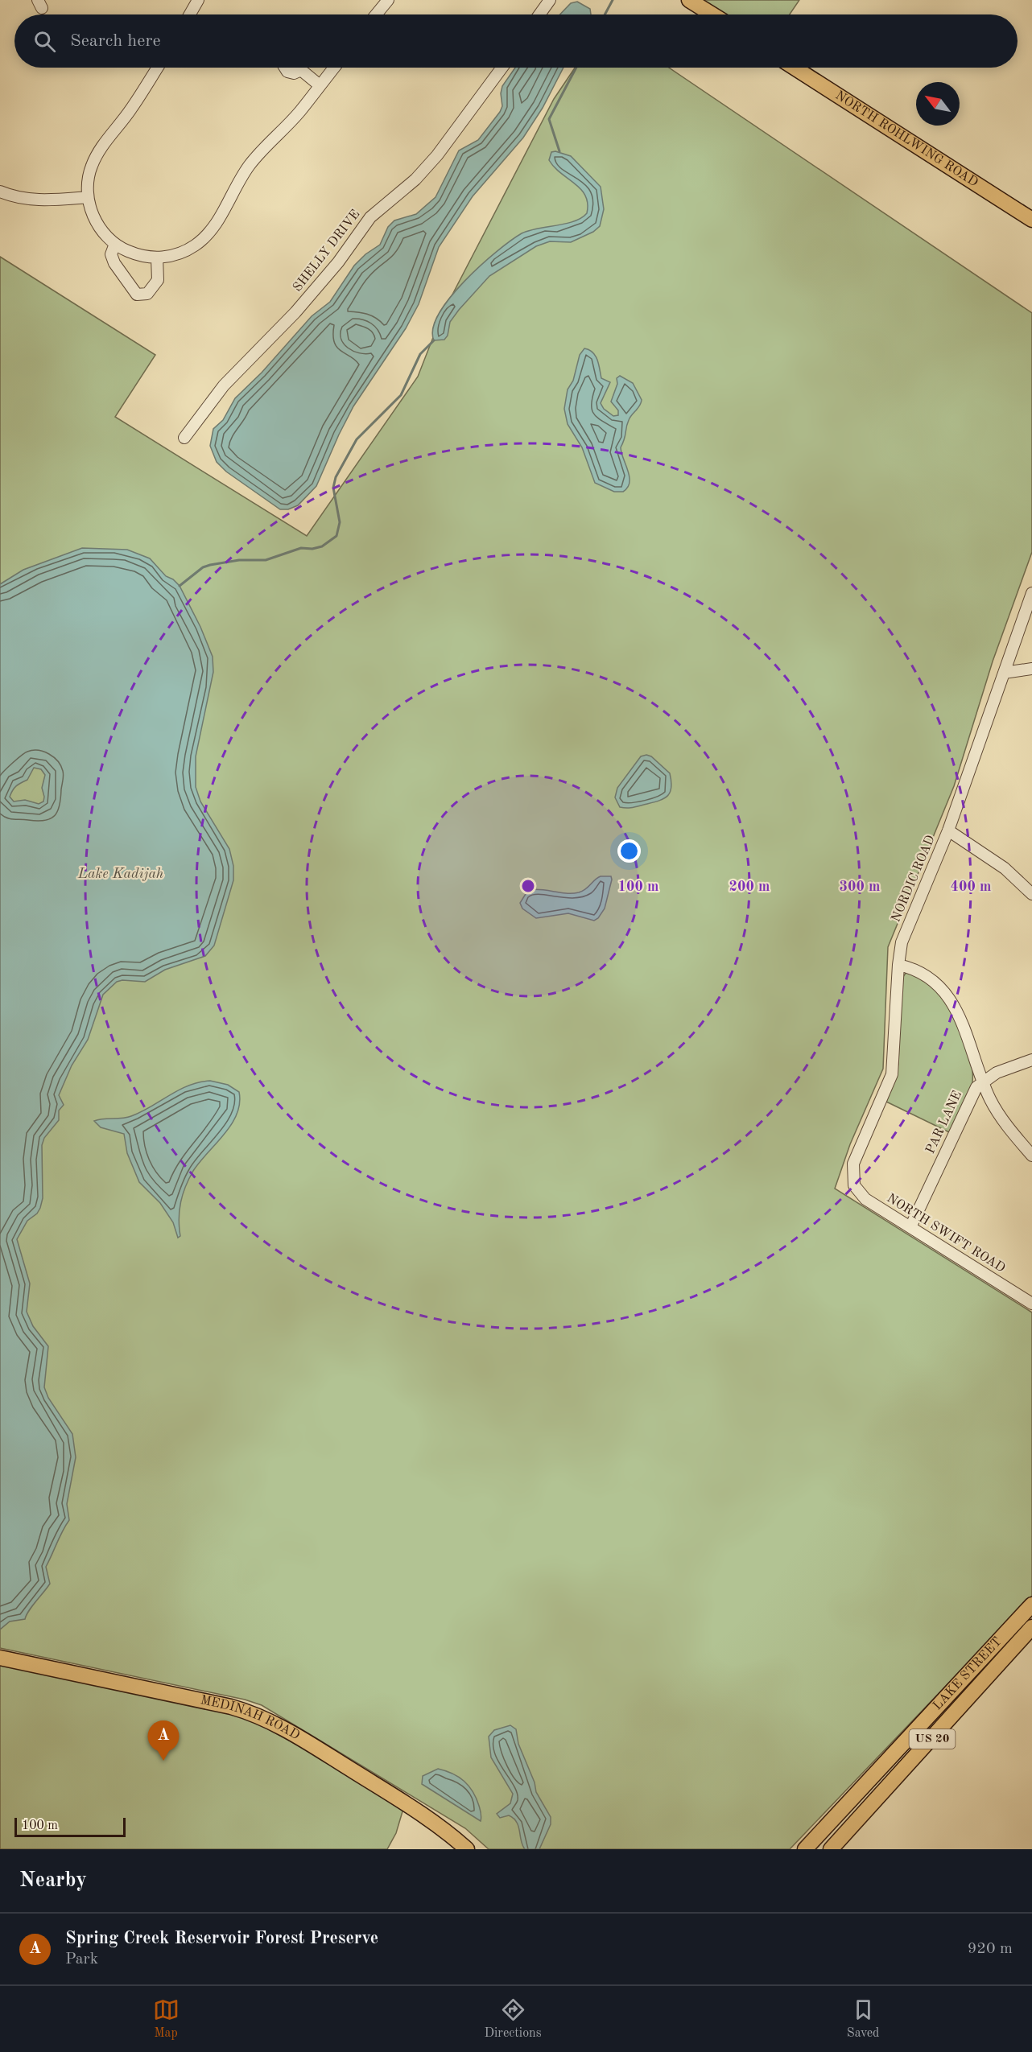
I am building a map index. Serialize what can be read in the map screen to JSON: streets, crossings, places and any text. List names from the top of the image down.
{
  "streets": {
    "main road": [
      "NORTH ROHLWING ROAD",
      "LAKE STREET",
      "MEDINAH ROAD",
      "US 20"
    ],
    "street": [
      "SHELLY DRIVE",
      "NORDIC ROAD",
      "PAR LANE",
      "NORTH SWIFT ROAD"
    ]
  },
  "crossings": [
    ["NORDIC ROAD", "NORTH SWIFT ROAD"],
    ["PAR LANE", "NORTH SWIFT ROAD"]
  ],
  "water": ["Lake Kadijah"],
  "scale_bar": "100 m",
  "north": "top left",
  "page": {
    "search": "Search here",
    "pins": "A",
    "scale": "100 m",
    "heading": "Nearby",
    "list": [
      {
        "mark": "A",
        "name": "Spring Creek Reservoir Forest Preserve",
        "note": "Park",
        "value": "920 m"
      }
    ],
    "nav": ["Map", "Directions", "Saved"]
  },
  "rings": [
    "100 m",
    "200 m",
    "300 m",
    "400 m"
  ]
}
